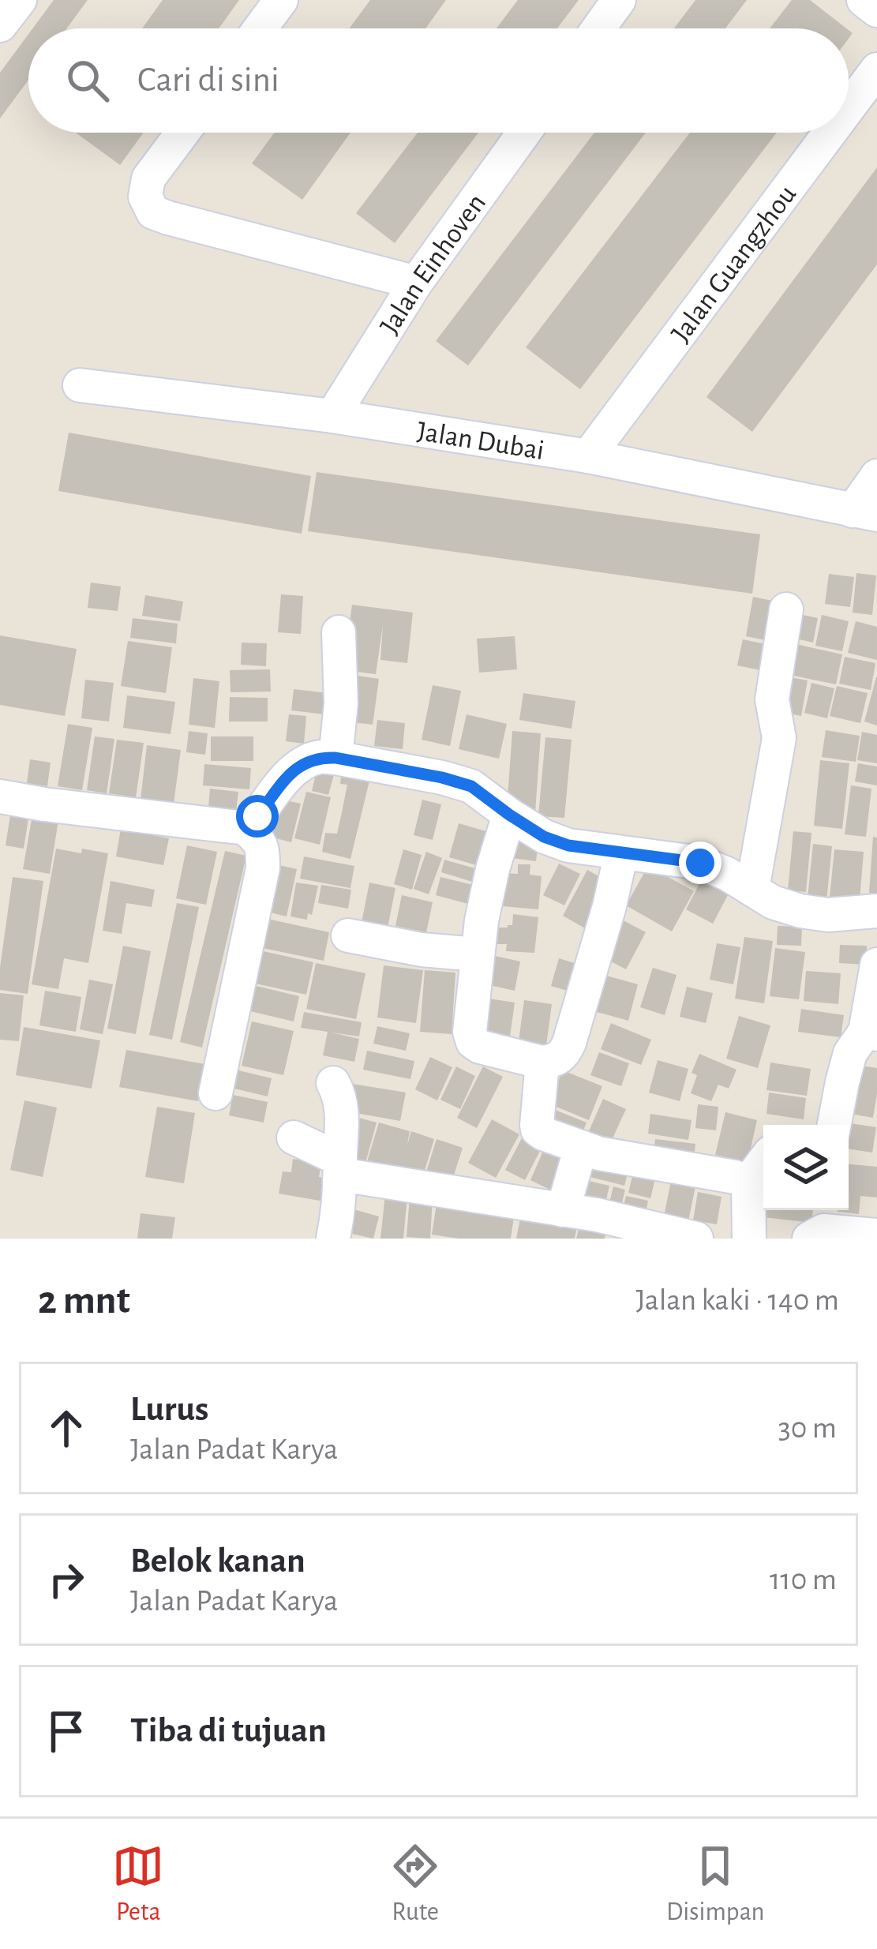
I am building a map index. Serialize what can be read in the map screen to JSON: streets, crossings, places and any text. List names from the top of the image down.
{
  "streets": {
    "street": ["Jalan Guangzhou", "Jalan Einhoven", "Jalan Dubai"]
  },
  "crossings": [
    ["Jalan Guangzhou", "Jalan Dubai"],
    ["Jalan Einhoven", "Jalan Dubai"]
  ],
  "page": {
    "search": "Cari di sini",
    "heading": ["2 mnt", "Jalan kaki · 140 m"],
    "list": [
      ["Lurus", "Jalan Padat Karya", "30 m"],
      ["Belok kanan", "Jalan Padat Karya", "110 m"],
      "Tiba di tujuan"
    ],
    "nav": ["Peta", "Rute", "Disimpan"]
  }
}
